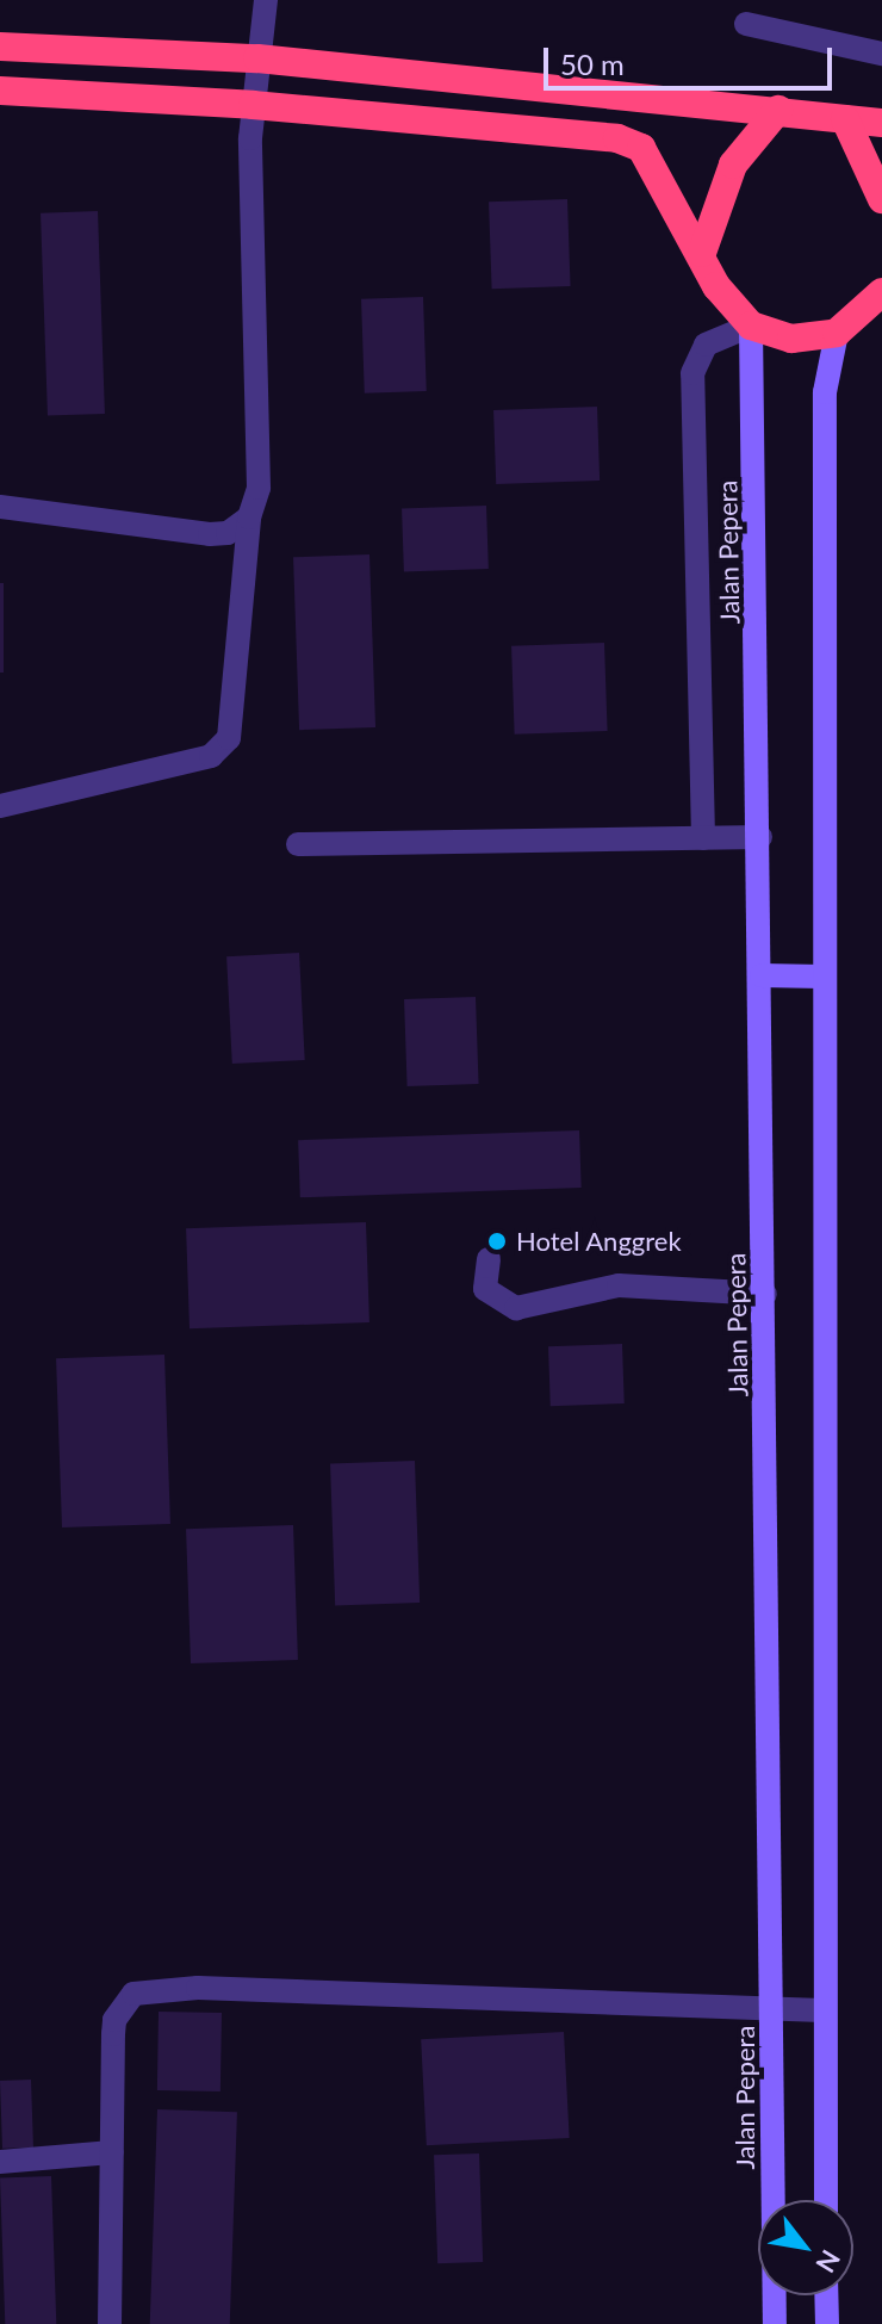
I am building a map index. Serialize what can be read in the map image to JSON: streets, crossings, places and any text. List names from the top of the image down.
{
  "streets": {
    "main road": ["Jalan Pepera"]
  },
  "places": ["Hotel Anggrek"],
  "scale_bar": "50 m",
  "north": "bottom right"
}
